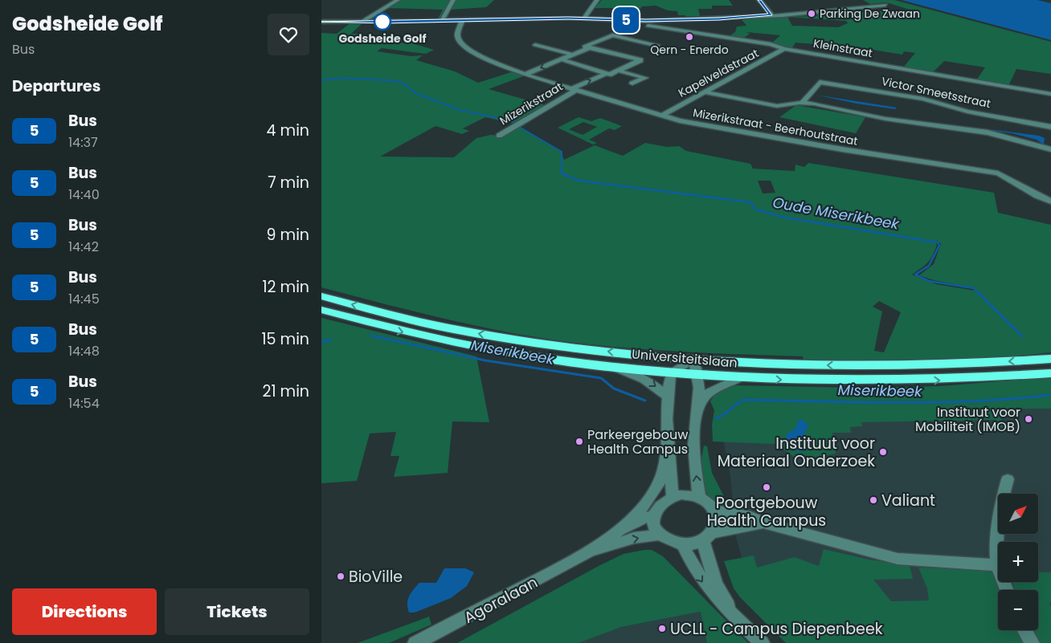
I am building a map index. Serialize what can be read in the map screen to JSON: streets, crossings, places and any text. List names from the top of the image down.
{
  "streets": {
    "highway": ["Universiteitslaan"],
    "street": [
      "Kleinstraat",
      "Kapelveldstraat",
      "Victor Smeetsstraat",
      "Mizerikstraat",
      "Mizerikstraat - Beerhoutstraat",
      "Agoralaan"
    ]
  },
  "crossings": [
    ["Kleinstraat", "Kapelveldstraat"],
    ["Kapelveldstraat", "Mizerikstraat - Beerhoutstraat"],
    ["Mizerikstraat", "Mizerikstraat - Beerhoutstraat"]
  ],
  "water": ["Oude Miserikbeek", "Miserikbeek"],
  "places": [
    "Parking De Zwaan",
    "Godsheide Golf",
    "Qern - Enerdo",
    "Instituut voor Mobiliteit (IMOB)",
    "Parkeergebouw Health Campus",
    "Instituut voor Materiaal Onderzoek",
    "Poortgebouw Health Campus",
    "Valiant",
    "BioVille",
    "UCLL - Campus Diepenbeek"
  ],
  "lines": ["bus line 5"],
  "north": "top right",
  "page": {
    "heading": [
      ["Godsheide Golf", "Bus"],
      "Departures"
    ],
    "on_map": "5",
    "list": [
      {
        "mark": "5",
        "name": "Bus",
        "note": "14:37",
        "value": "4 min"
      },
      {
        "mark": "5",
        "name": "Bus",
        "note": "14:40",
        "value": "7 min"
      },
      {
        "mark": "5",
        "name": "Bus",
        "note": "14:42",
        "value": "9 min"
      },
      {
        "mark": "5",
        "name": "Bus",
        "note": "14:45",
        "value": "12 min"
      },
      {
        "mark": "5",
        "name": "Bus",
        "note": "14:48",
        "value": "15 min"
      },
      {
        "mark": "5",
        "name": "Bus",
        "note": "14:54",
        "value": "21 min"
      }
    ],
    "map_buttons": ["+", "−"],
    "buttons": ["Directions", "Tickets"]
  }
}
